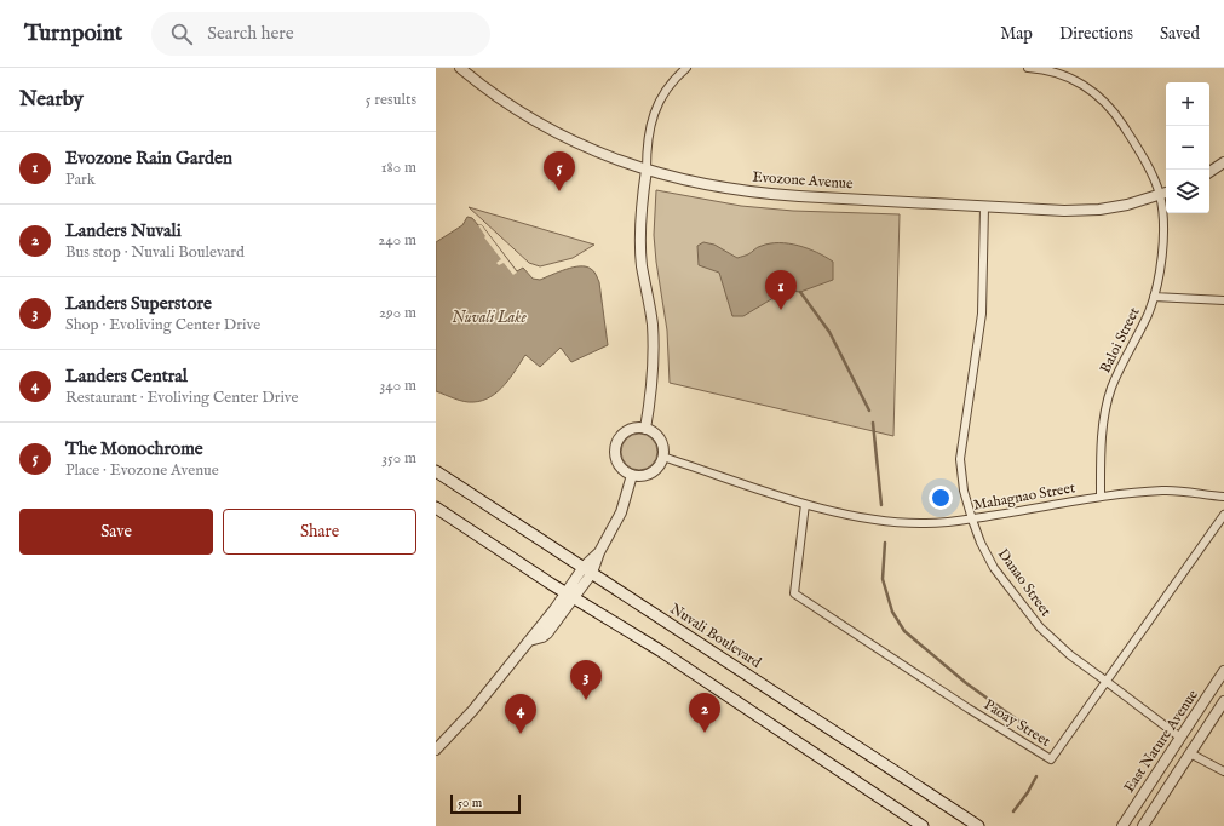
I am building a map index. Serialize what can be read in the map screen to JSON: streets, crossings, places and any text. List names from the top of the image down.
{
  "streets": {
    "main road": ["Nuvali Boulevard"],
    "street": [
      "Evozone Avenue",
      "Baloi Street",
      "Mahagnao Street",
      "Danao Street",
      "Paoay Street",
      "East Nature Avenue"
    ]
  },
  "crossings": [
    ["Evozone Avenue", "Baloi Street"],
    ["Evozone Avenue", "Danao Street"],
    ["Baloi Street", "Mahagnao Street"],
    ["Mahagnao Street", "Danao Street"],
    ["Mahagnao Street", "Paoay Street"],
    ["Danao Street", "Paoay Street"],
    ["Danao Street", "East Nature Avenue"]
  ],
  "water": ["Nuvali Lake"],
  "scale_bar": "50 m",
  "page": {
    "header": "Turnpoint",
    "search": "Search here",
    "nav": ["Map", "Directions", "Saved"],
    "heading": ["Nearby", "5 results"],
    "map_buttons": ["+", "−"],
    "list": [
      {
        "mark": "1",
        "name": "Evozone Rain Garden",
        "note": "Park",
        "value": "180 m"
      },
      {
        "mark": "2",
        "name": "Landers Nuvali",
        "note": "Bus stop · Nuvali Boulevard",
        "value": "240 m"
      },
      {
        "mark": "3",
        "name": "Landers Superstore",
        "note": "Shop · Evoliving Center Drive",
        "value": "290 m"
      },
      {
        "mark": "4",
        "name": "Landers Central",
        "note": "Restaurant · Evoliving Center Drive",
        "value": "340 m"
      },
      {
        "mark": "5",
        "name": "The Monochrome",
        "note": "Place · Evozone Avenue",
        "value": "350 m"
      }
    ],
    "pins": [
      "5",
      "1",
      "3",
      "2",
      "4"
    ],
    "buttons": ["Save", "Share"],
    "scale": "50 m"
  }
}
